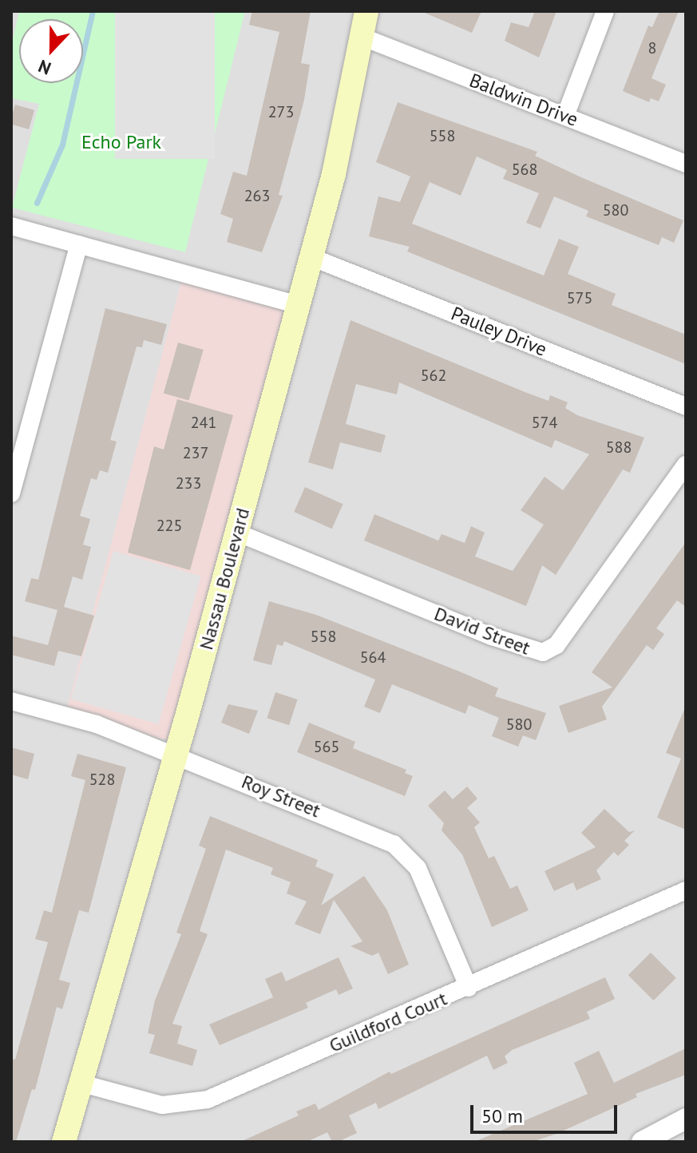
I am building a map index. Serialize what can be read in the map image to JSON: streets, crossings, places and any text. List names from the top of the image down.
{
  "streets": {
    "main road": ["Nassau Boulevard"],
    "street": [
      "Baldwin Drive",
      "Pauley Drive",
      "David Street",
      "Roy Street",
      "Guildford Court"
    ]
  },
  "crossings": [
    ["Baldwin Drive", "Nassau Boulevard"],
    ["Pauley Drive", "Nassau Boulevard"],
    ["Nassau Boulevard", "David Street"],
    ["Nassau Boulevard", "Roy Street"],
    ["Nassau Boulevard", "Guildford Court"],
    ["Roy Street", "Guildford Court"]
  ],
  "parks": ["Echo Park"],
  "house_numbers": [
    "8",
    "273",
    "558",
    "568",
    "263",
    "580",
    "575",
    "562",
    "241",
    "574",
    "588",
    "237",
    "233",
    "225",
    "558",
    "564",
    "580",
    "565",
    "528"
  ],
  "scale_bar": "50 m",
  "north": "bottom"
}
